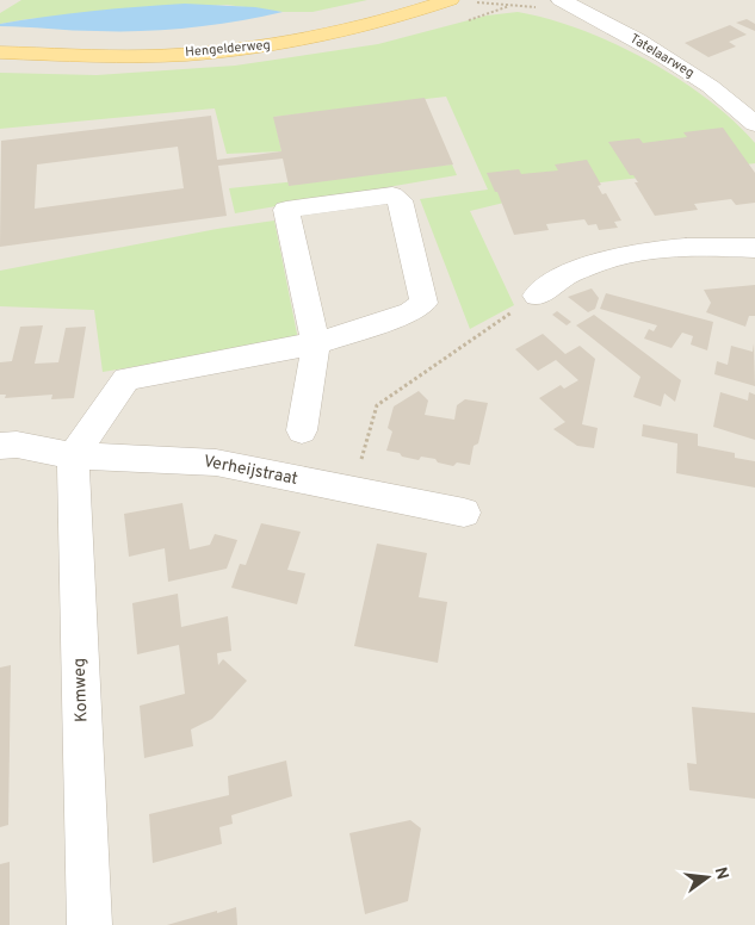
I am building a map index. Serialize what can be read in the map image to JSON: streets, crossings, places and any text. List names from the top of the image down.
{
  "streets": {
    "main road": ["Hengelderweg"],
    "street": ["Tatelaarweg", "Verheijstraat", "Komweg"]
  },
  "crossings": [
    ["Verheijstraat", "Komweg"]
  ],
  "north": "right"
}
